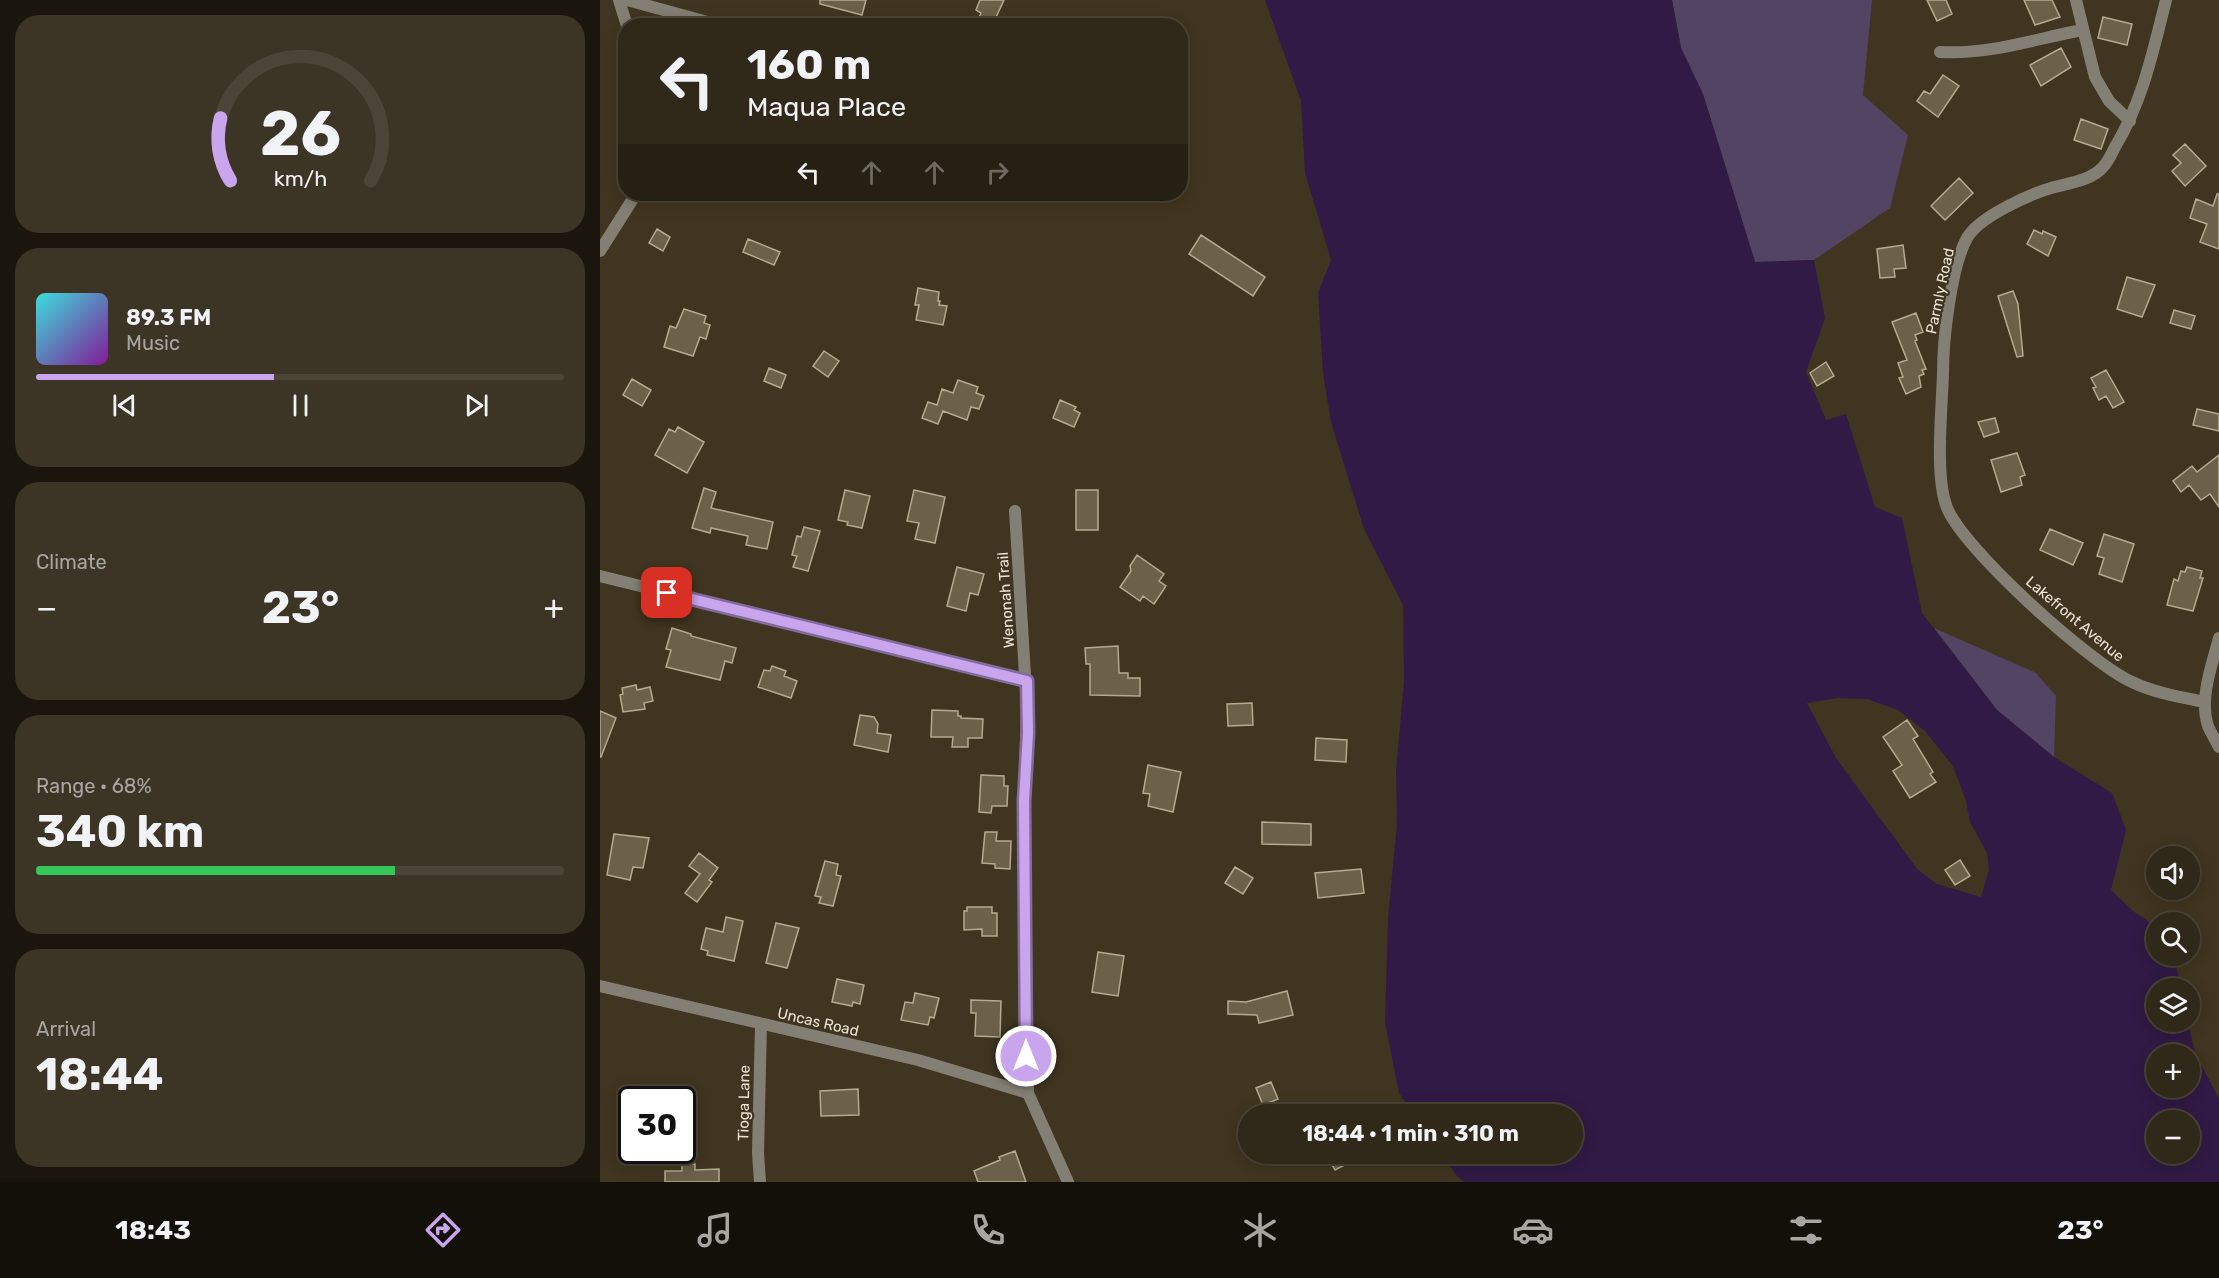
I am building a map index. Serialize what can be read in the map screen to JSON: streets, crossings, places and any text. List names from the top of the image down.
{
  "streets": {
    "street": [
      "Parmly Road",
      "Wenonah Trail",
      "Lakefront Avenue",
      "Uncas Road",
      "Tioga Lane"
    ]
  },
  "crossings": [
    ["Parmly Road", "Lakefront Avenue"],
    ["Wenonah Trail", "Uncas Road"],
    ["Uncas Road", "Tioga Lane"]
  ],
  "page": {
    "turn": ["160 m", "Maqua Place"],
    "song": ["89.3 FM", "Music"],
    "tile": [
      "Climate",
      ["Range · 68%", "340 km"],
      ["Arrival", "18:44"]
    ],
    "heat": ["−", "23°", "+"],
    "map_buttons": ["+", "−"],
    "limit": "30",
    "trip": "18:44 · 1 min · 310 m",
    "tabs": ["18:43", "23°"],
    "gauge": ["26", "km/h"]
  }
}
